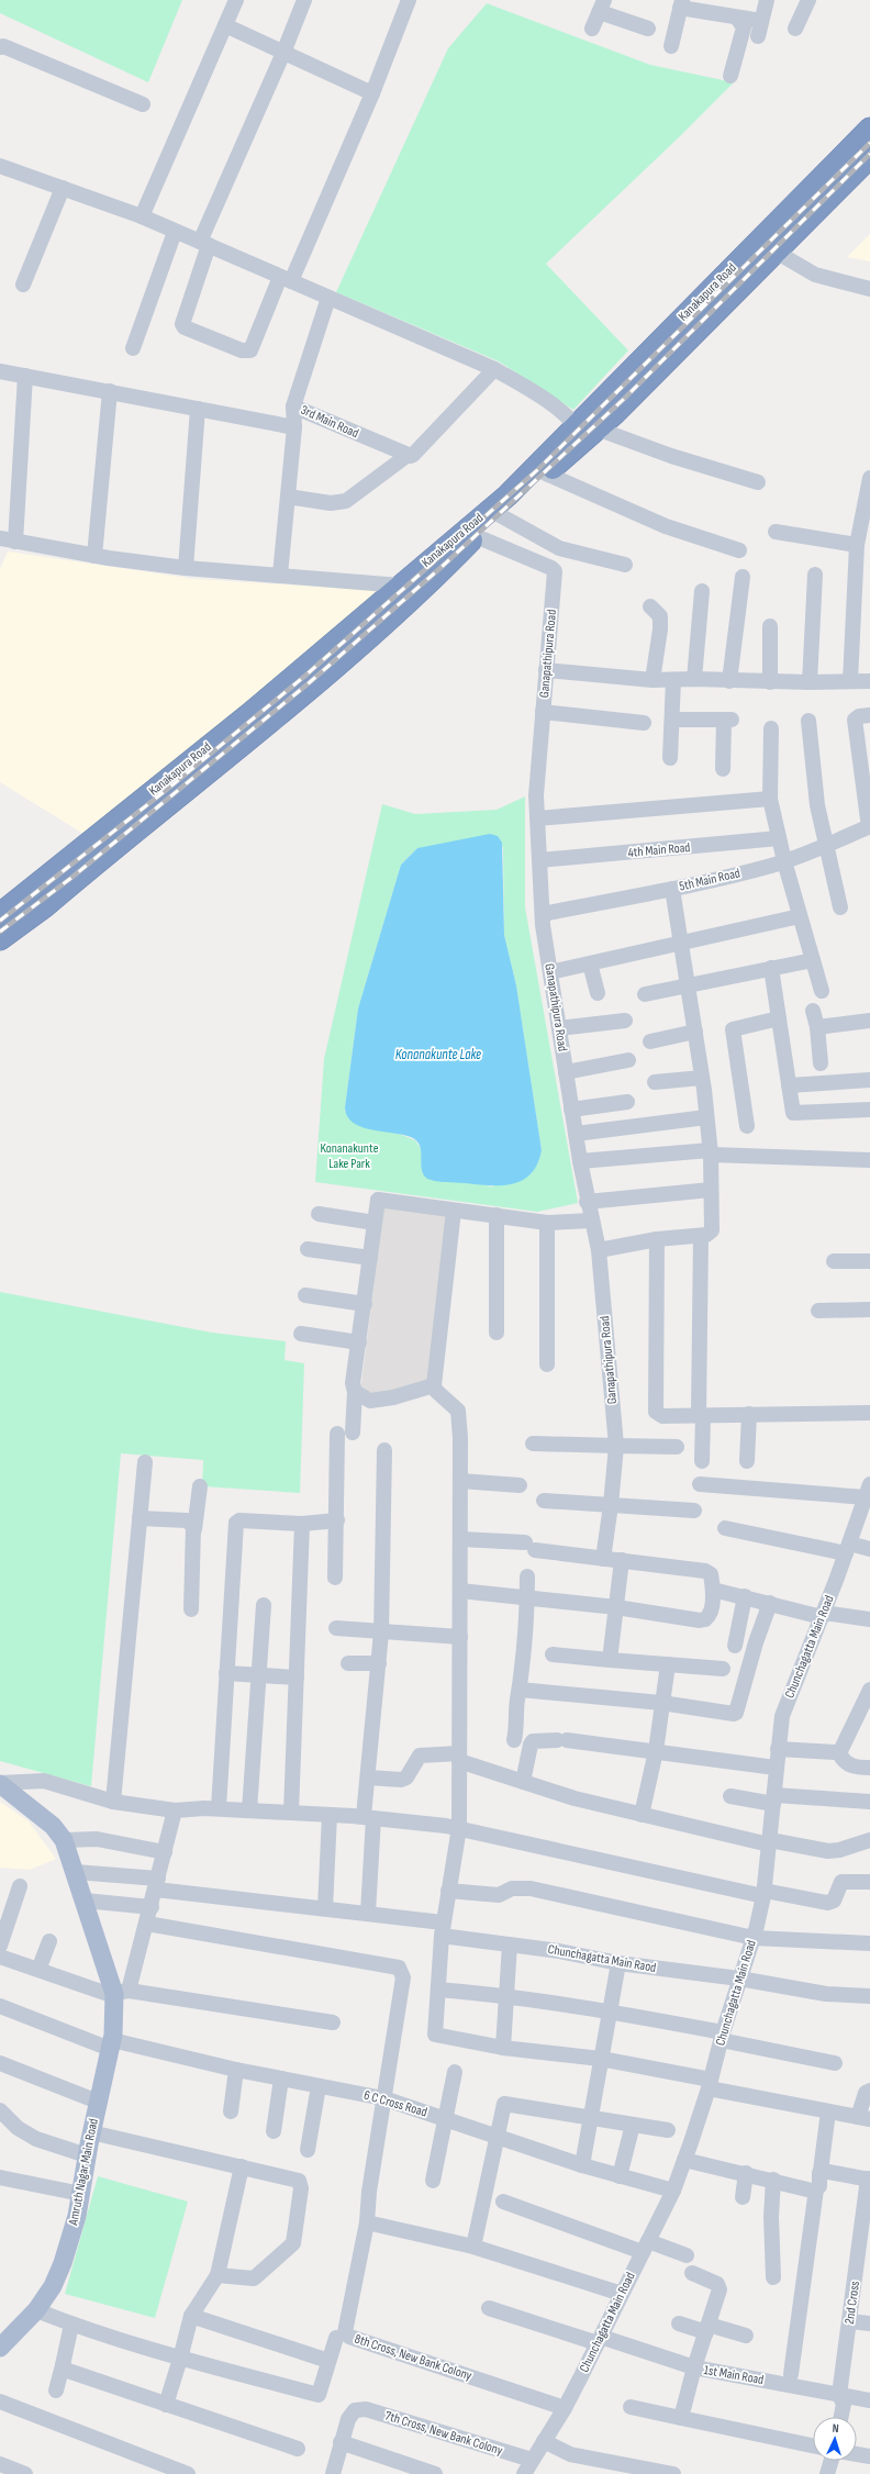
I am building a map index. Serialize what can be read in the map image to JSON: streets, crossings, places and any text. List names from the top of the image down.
{
  "streets": {
    "highway": ["Kanakapura Road"],
    "main road": ["Amruth Nagar Main Road"],
    "street": [
      "3rd Main Road",
      "Ganapathipura Road",
      "4th Main Road",
      "5th Main Road",
      "Chunchagatta Main Road",
      "Chunchagatta Main Raod",
      "6 C Cross Road",
      "2nd Cross",
      "8th Cross, New Bank Colony",
      "1st Main Road",
      "7th Cross, New Bank Colony"
    ]
  },
  "crossings": [
    ["Kanakapura Road", "Ganapathipura Road"],
    ["Ganapathipura Road", "4th Main Road"],
    ["Ganapathipura Road", "5th Main Road"],
    ["Chunchagatta Main Road", "Chunchagatta Main Raod"],
    ["Chunchagatta Main Road", "6 C Cross Road"],
    ["Chunchagatta Main Road", "8th Cross, New Bank Colony"],
    ["Chunchagatta Main Road", "1st Main Road"],
    ["Chunchagatta Main Road", "7th Cross, New Bank Colony"],
    ["Chunchagatta Main Raod", "Amruth Nagar Main Road"],
    ["6 C Cross Road", "Amruth Nagar Main Road"],
    ["2nd Cross", "1st Main Road"]
  ],
  "water": ["Konanakunte Lake"],
  "parks": ["Konanakunte Lake Park"],
  "north": "top"
}
